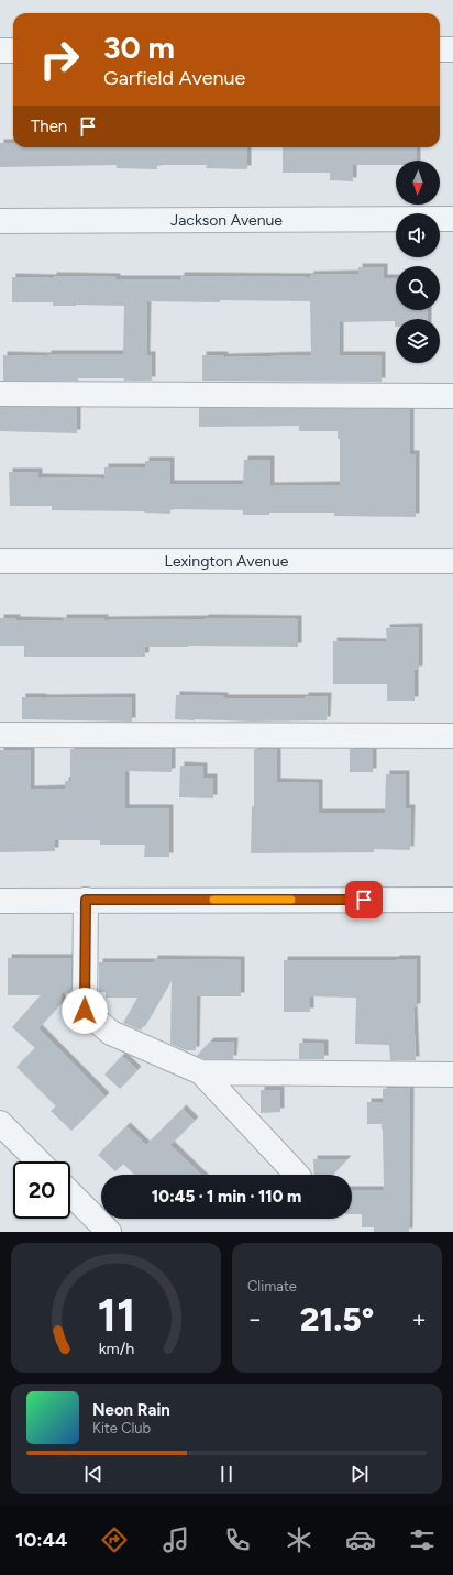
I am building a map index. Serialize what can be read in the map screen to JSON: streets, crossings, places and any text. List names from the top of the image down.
{
  "streets": {
    "street": ["Jackson Avenue", "Lexington Avenue"]
  },
  "north": "bottom",
  "page": {
    "turn": ["30 m", "Garfield Avenue"],
    "then": "Then",
    "limit": "20",
    "trip": "10:45 · 1 min · 110 m",
    "tile": "Climate",
    "heat": ["−", "21.5°", "+"],
    "song": ["Neon Rain", "Kite Club"],
    "tabs": "10:44",
    "gauge": ["11", "km/h"]
  }
}
